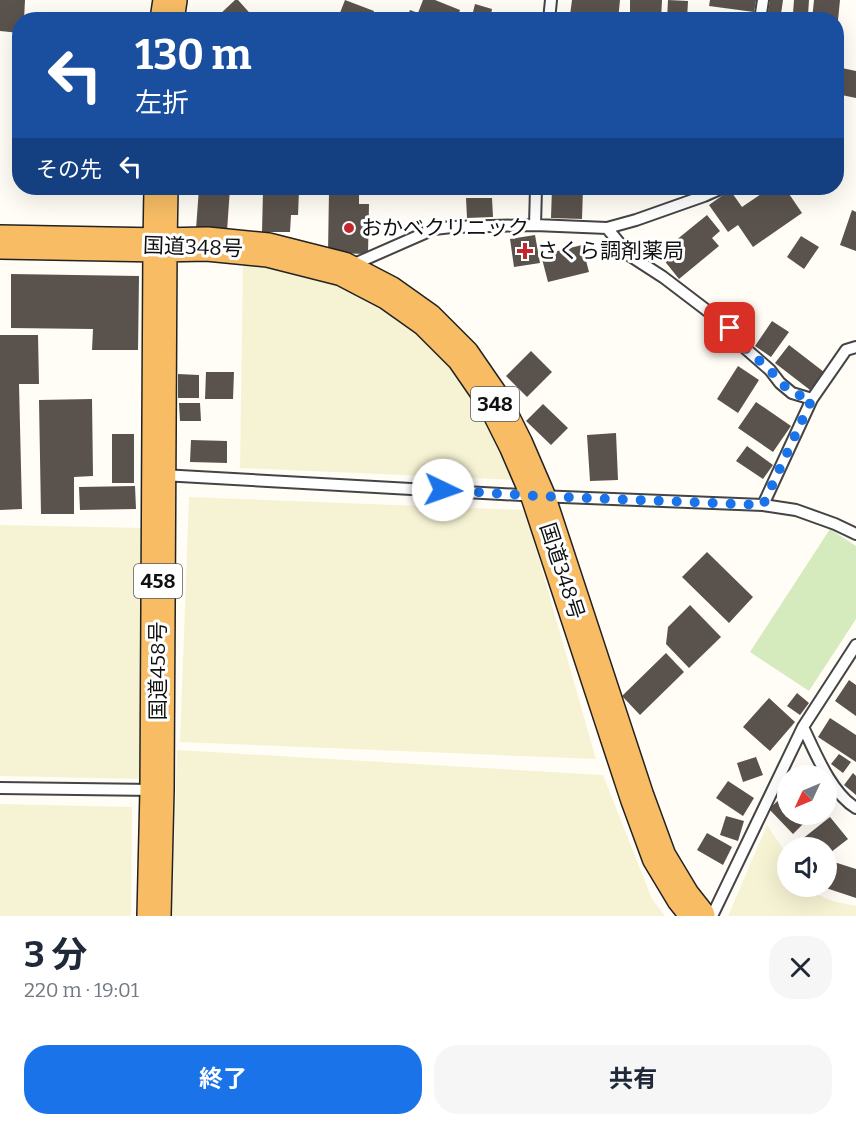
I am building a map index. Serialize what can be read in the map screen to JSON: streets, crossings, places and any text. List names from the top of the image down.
{
  "streets": {
    "highway": [
      "国道348号",
      "348",
      "458",
      "国道458号"
    ]
  },
  "crossings": [
    ["国道348号", "458"],
    ["国道348号", "国道458号"],
    ["458", "国道458号"]
  ],
  "places": {
    "other": ["おかべクリニック"],
    "health": ["さくら調剤薬局"]
  },
  "north": "bottom left",
  "page": {
    "turn": ["130 m", "左折"],
    "then": "その先",
    "heading": ["3 分", "220 m · 19:01"],
    "buttons": ["終了", "共有"]
  }
}
